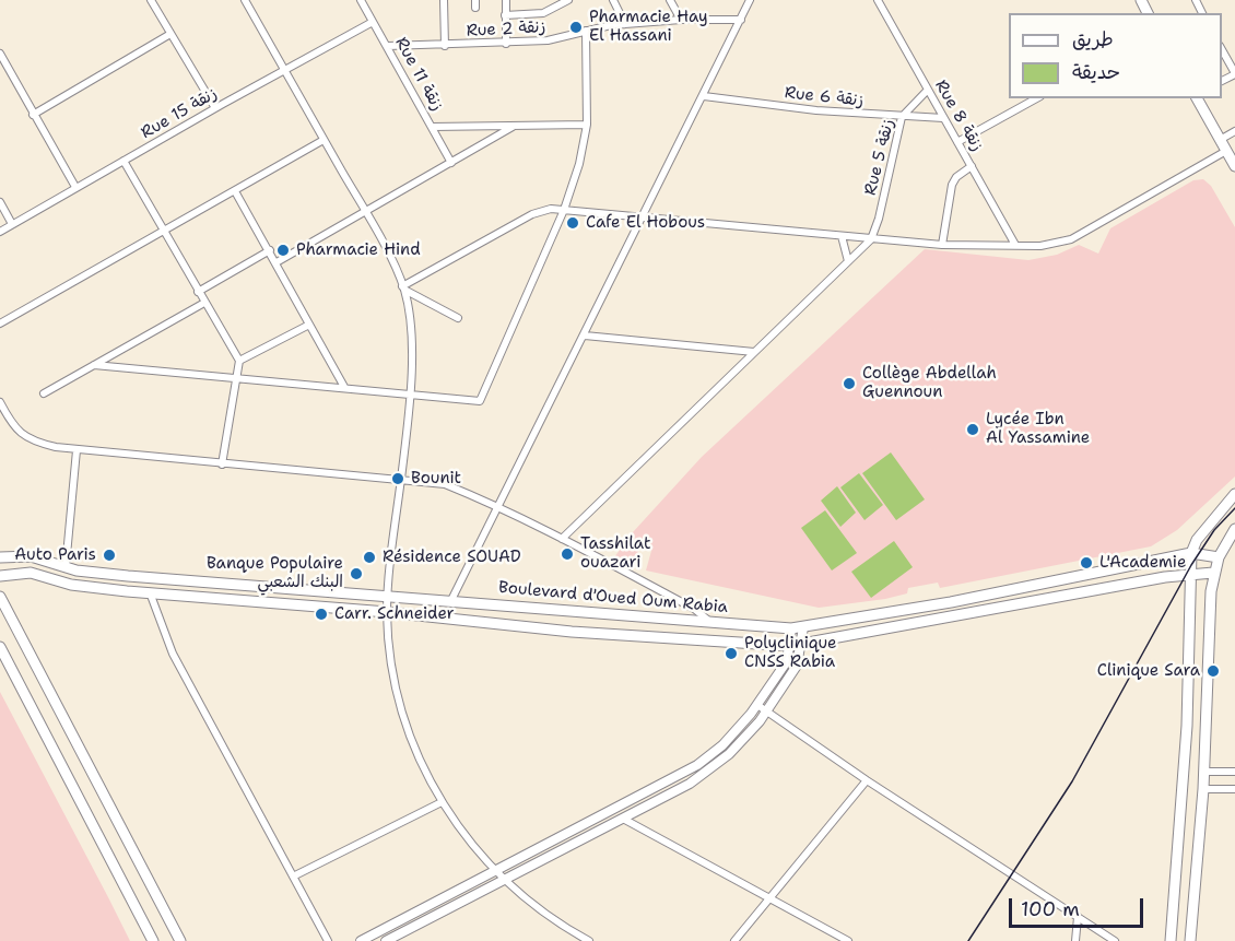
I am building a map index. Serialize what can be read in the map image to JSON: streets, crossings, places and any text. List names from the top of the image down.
{
  "streets": {
    "main road": ["Boulevard d'Oued Oum Rabia"],
    "street": [
      "Rue 2 زنقة",
      "Rue 11 زنقة",
      "Rue 6 زنقة",
      "Rue 15 زنقة",
      "Rue 8 زنقة",
      "Rue 5 زنقة"
    ]
  },
  "crossings": [
    ["Rue 2 زنقة", "Rue 11 زنقة"],
    ["Rue 11 زنقة", "Rue 15 زنقة"],
    ["Rue 6 زنقة", "Rue 8 زنقة"],
    ["Rue 6 زنقة", "Rue 5 زنقة"],
    ["Rue 8 زنقة", "Rue 5 زنقة"]
  ],
  "places": [
    "Pharmacie Hay El Hassani",
    "Cafe El Hobous",
    "Pharmacie Hind",
    "Collège Abdellah Guennoun",
    "Lycée Ibn Al Yassamine",
    "Bounit",
    "Tasshilat ouazari",
    "Auto Paris",
    "Résidence SOUAD",
    "L'Academie",
    "Banque Populaire البنك الشعبي",
    "Carr. Schneider",
    "Polyclinique CNSS Rabia",
    "Clinique Sara"
  ],
  "legend": ["طريق", "حديقة"],
  "scale_bar": "100 m"
}
